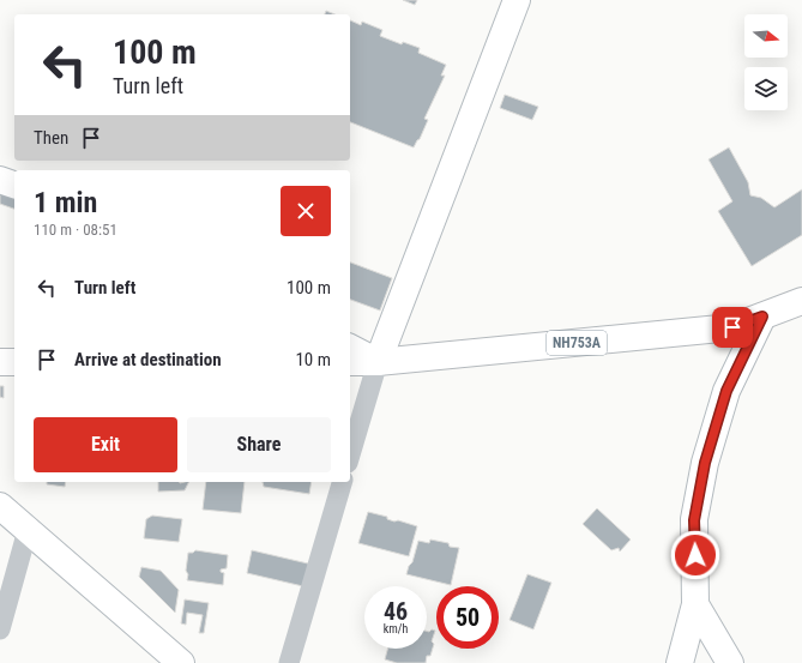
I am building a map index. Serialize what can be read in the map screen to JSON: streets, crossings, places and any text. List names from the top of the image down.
{
  "streets": {
    "main road": ["NH753A"]
  },
  "north": "right",
  "page": {
    "turn": ["100 m", "Turn left"],
    "then": "Then",
    "heading": ["1 min", "110 m · 08:51"],
    "list": [
      {
        "name": "Turn left",
        "value": "100 m"
      },
      {
        "name": "Arrive at destination",
        "value": "10 m"
      }
    ],
    "buttons": ["Exit", "Share"],
    "speed": "46 km/h",
    "limit": "50"
  }
}
